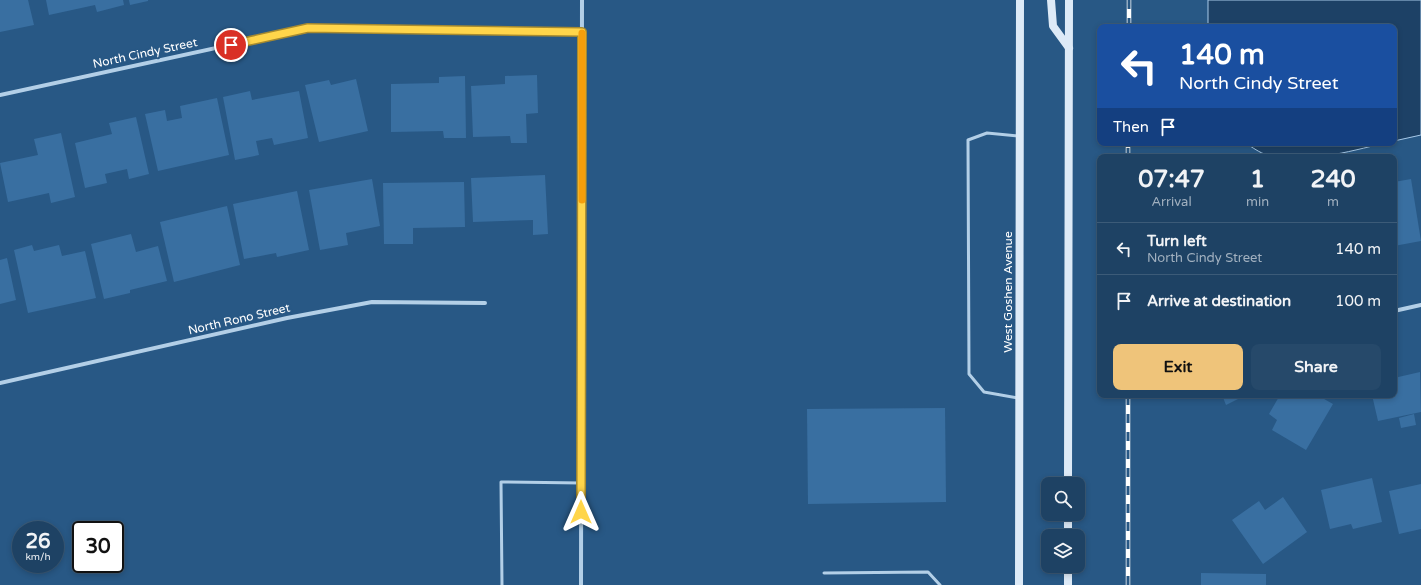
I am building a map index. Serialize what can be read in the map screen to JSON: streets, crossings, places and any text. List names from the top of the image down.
{
  "streets": {
    "main road": ["West Goshen Avenue"],
    "street": ["North Cindy Street", "North Rono Street"]
  },
  "page": {
    "turn": ["140 m", "North Cindy Street"],
    "then": "Then",
    "eta": [
      "07:47",
      "Arrival",
      "1",
      "min",
      "240",
      "m"
    ],
    "list": [
      {
        "name": "Turn left",
        "note": "North Cindy Street",
        "value": "140 m"
      },
      {
        "name": "Arrive at destination",
        "value": "100 m"
      }
    ],
    "buttons": ["Exit", "Share"],
    "speed": "26 km/h",
    "limit": "30"
  }
}
